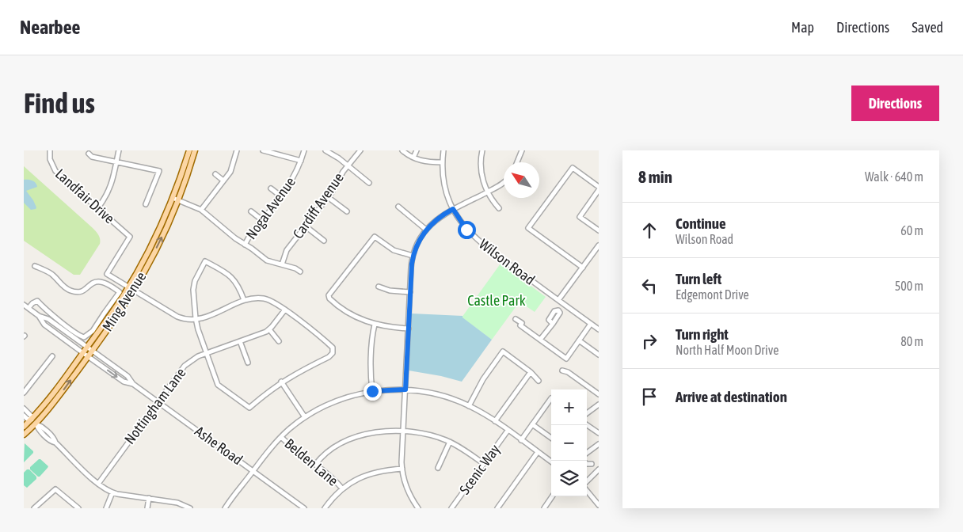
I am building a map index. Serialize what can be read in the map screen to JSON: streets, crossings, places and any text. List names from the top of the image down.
{
  "streets": {
    "main road": ["Ming Avenue"],
    "street": [
      "Landfair Drive",
      "Cardiff Avenue",
      "Nogal Avenue",
      "Wilson Road",
      "Nottingham Lane",
      "Ashe Road",
      "Belden Lane",
      "Scenic Way"
    ]
  },
  "crossings": [
    ["Landfair Drive", "Ming Avenue"],
    ["Ming Avenue", "Ashe Road"],
    ["Nottingham Lane", "Ashe Road"]
  ],
  "parks": ["Castle Park"],
  "north": "top left",
  "page": {
    "header": "Nearbee",
    "nav": ["Map", "Directions", "Saved"],
    "buttons": "Directions",
    "title": "Find us",
    "heading": ["8 min", "Walk · 640 m"],
    "list": [
      ["Continue", "Wilson Road", "60 m"],
      ["Turn left", "Edgemont Drive", "500 m"],
      ["Turn right", "North Half Moon Drive", "80 m"],
      "Arrive at destination"
    ],
    "map_buttons": ["+", "−"]
  }
}
